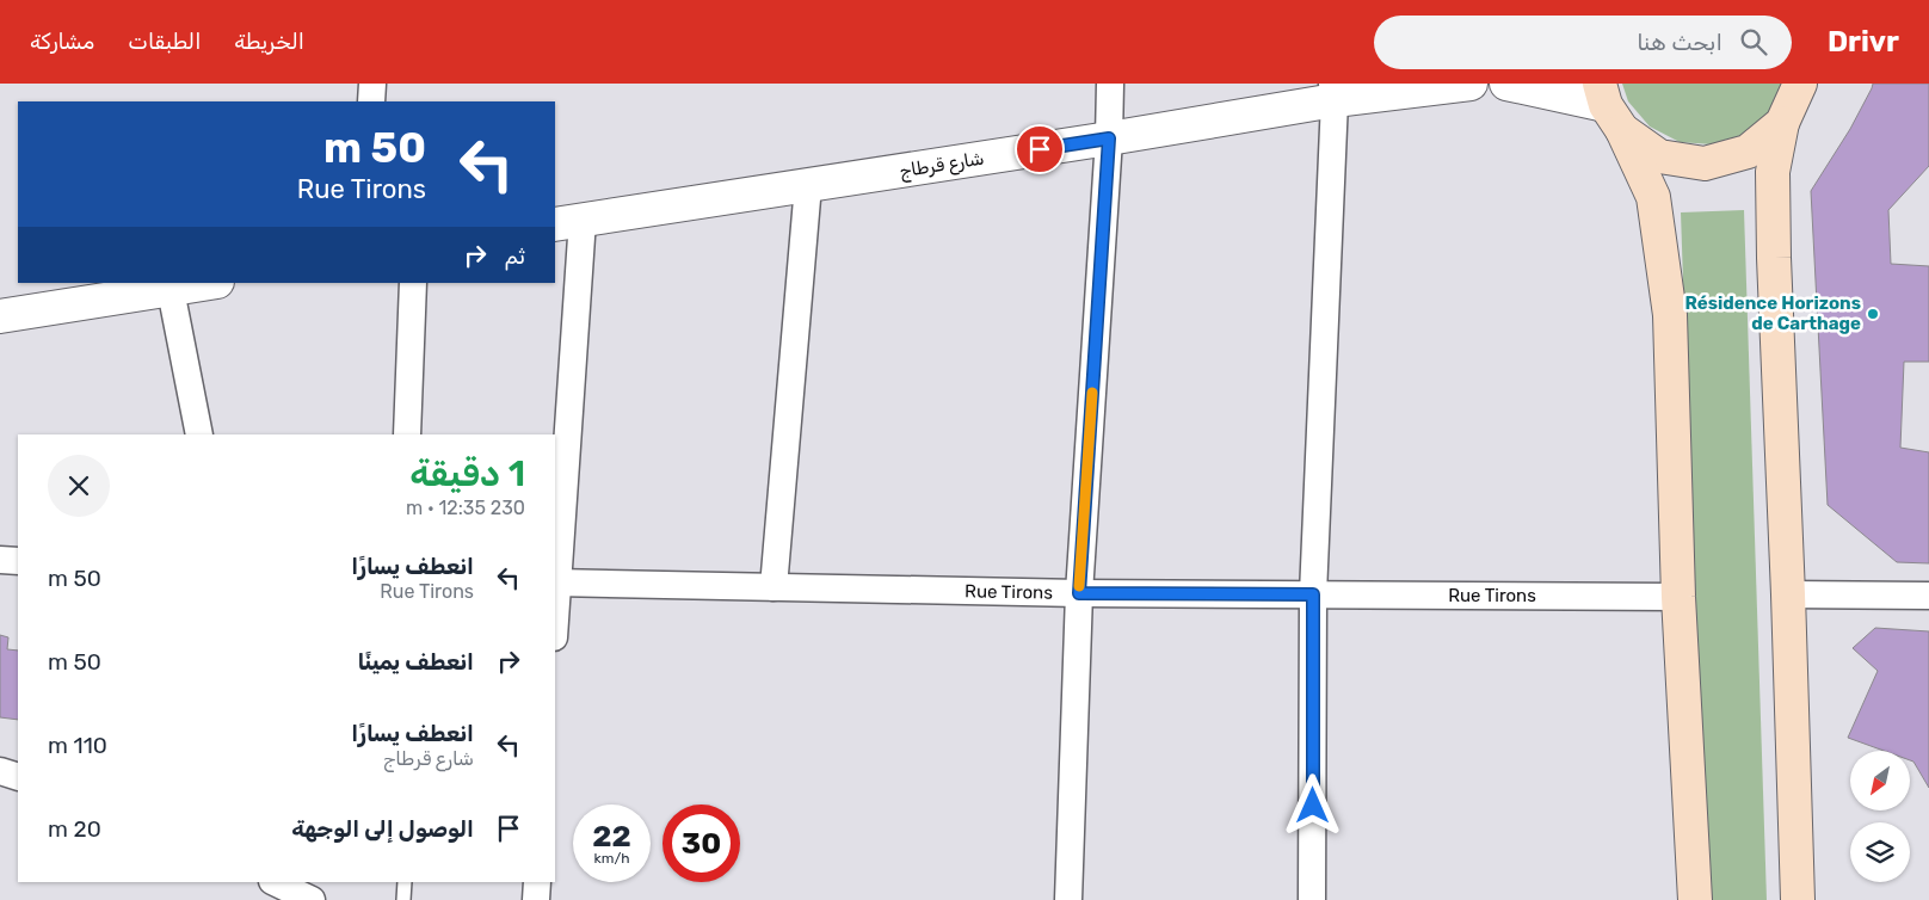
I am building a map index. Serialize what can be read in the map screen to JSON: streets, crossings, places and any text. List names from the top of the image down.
{
  "streets": {
    "street": ["شارع قرطاج", "Rue Tirons"]
  },
  "places": ["Résidence Horizons de Carthage"],
  "north": "bottom left",
  "page": {
    "header": "Drivr",
    "search": "ابحث هنا",
    "nav": ["الخريطة", "الطبقات", "مشاركة"],
    "turn": ["50 m", "Rue Tirons"],
    "then": "ثم",
    "heading": ["1 دقيقة", "230 m · 12:35"],
    "list": [
      {
        "name": "انعطف يسارًا",
        "note": "Rue Tirons",
        "value": "50 m"
      },
      {
        "name": "انعطف يمينًا",
        "value": "50 m"
      },
      {
        "name": "انعطف يسارًا",
        "note": "شارع قرطاج",
        "value": "110 m"
      },
      {
        "name": "الوصول إلى الوجهة",
        "value": "20 m"
      }
    ],
    "speed": "22 km/h",
    "limit": "30"
  }
}
